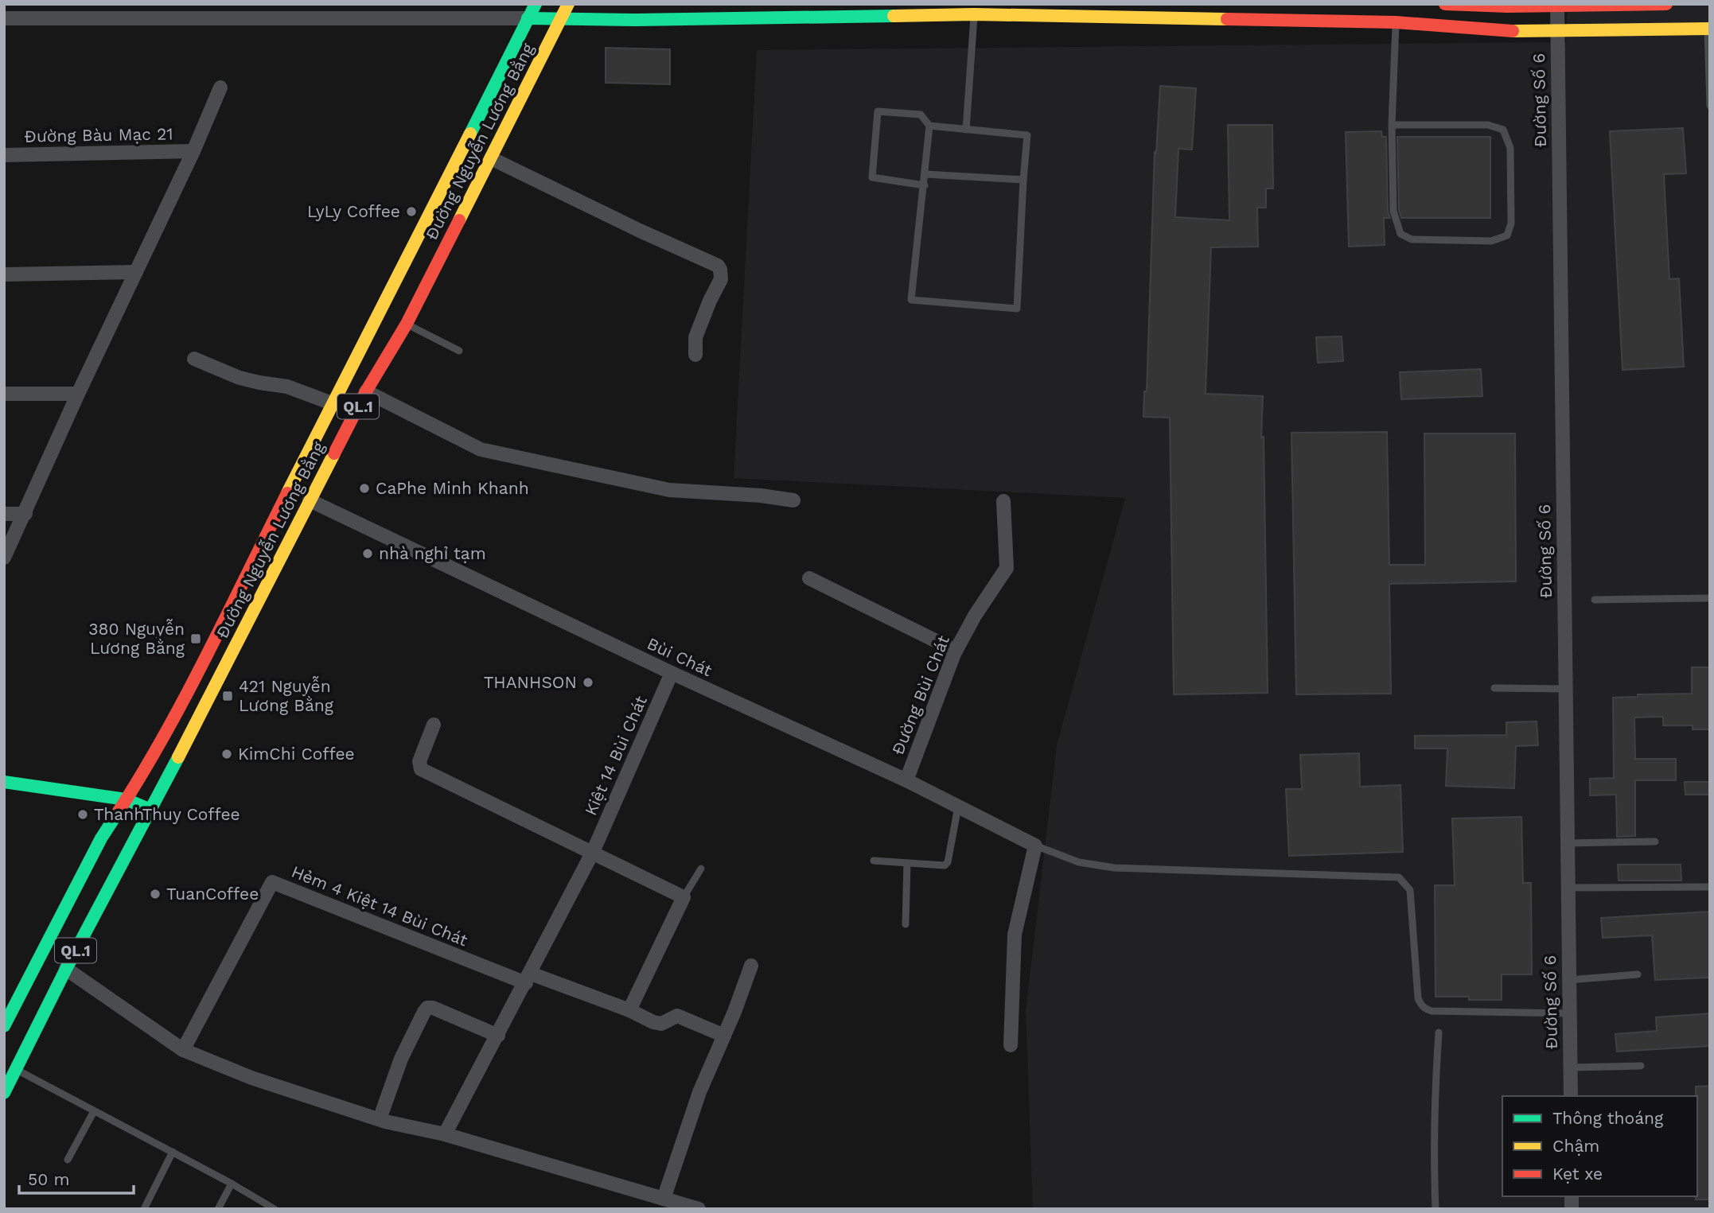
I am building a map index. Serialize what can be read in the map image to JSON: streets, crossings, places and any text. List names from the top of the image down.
{
  "streets": {
    "main road": ["Đường Nguyễn Lương Bằng", "QL.1"],
    "street": [
      "Đường Số 6",
      "Đường Bàu Mạc 21",
      "Bùi Chát",
      "Đường Bùi Chát",
      "Kiệt 14 Bùi Chát",
      "Hẻm 4 Kiệt 14 Bùi Chát"
    ]
  },
  "crossings": [
    ["Đường Nguyễn Lương Bằng", "Bùi Chát"],
    ["Bùi Chát", "Đường Bùi Chát"],
    ["Bùi Chát", "Kiệt 14 Bùi Chát"],
    ["Kiệt 14 Bùi Chát", "Hẻm 4 Kiệt 14 Bùi Chát"]
  ],
  "places": {
    "other": [
      "LyLy Coffee",
      "CaPhe Minh Khanh",
      "nhà nghỉ tạm",
      "THANHSON",
      "KimChi Coffee",
      "ThanhThuy Coffee",
      "TuanCoffee"
    ],
    "transit": ["380 Nguyễn Lương Bằng", "421 Nguyễn Lương Bằng"]
  },
  "legend": ["Thông thoáng", "Chậm", "Kẹt xe"],
  "scale_bar": "50 m"
}
